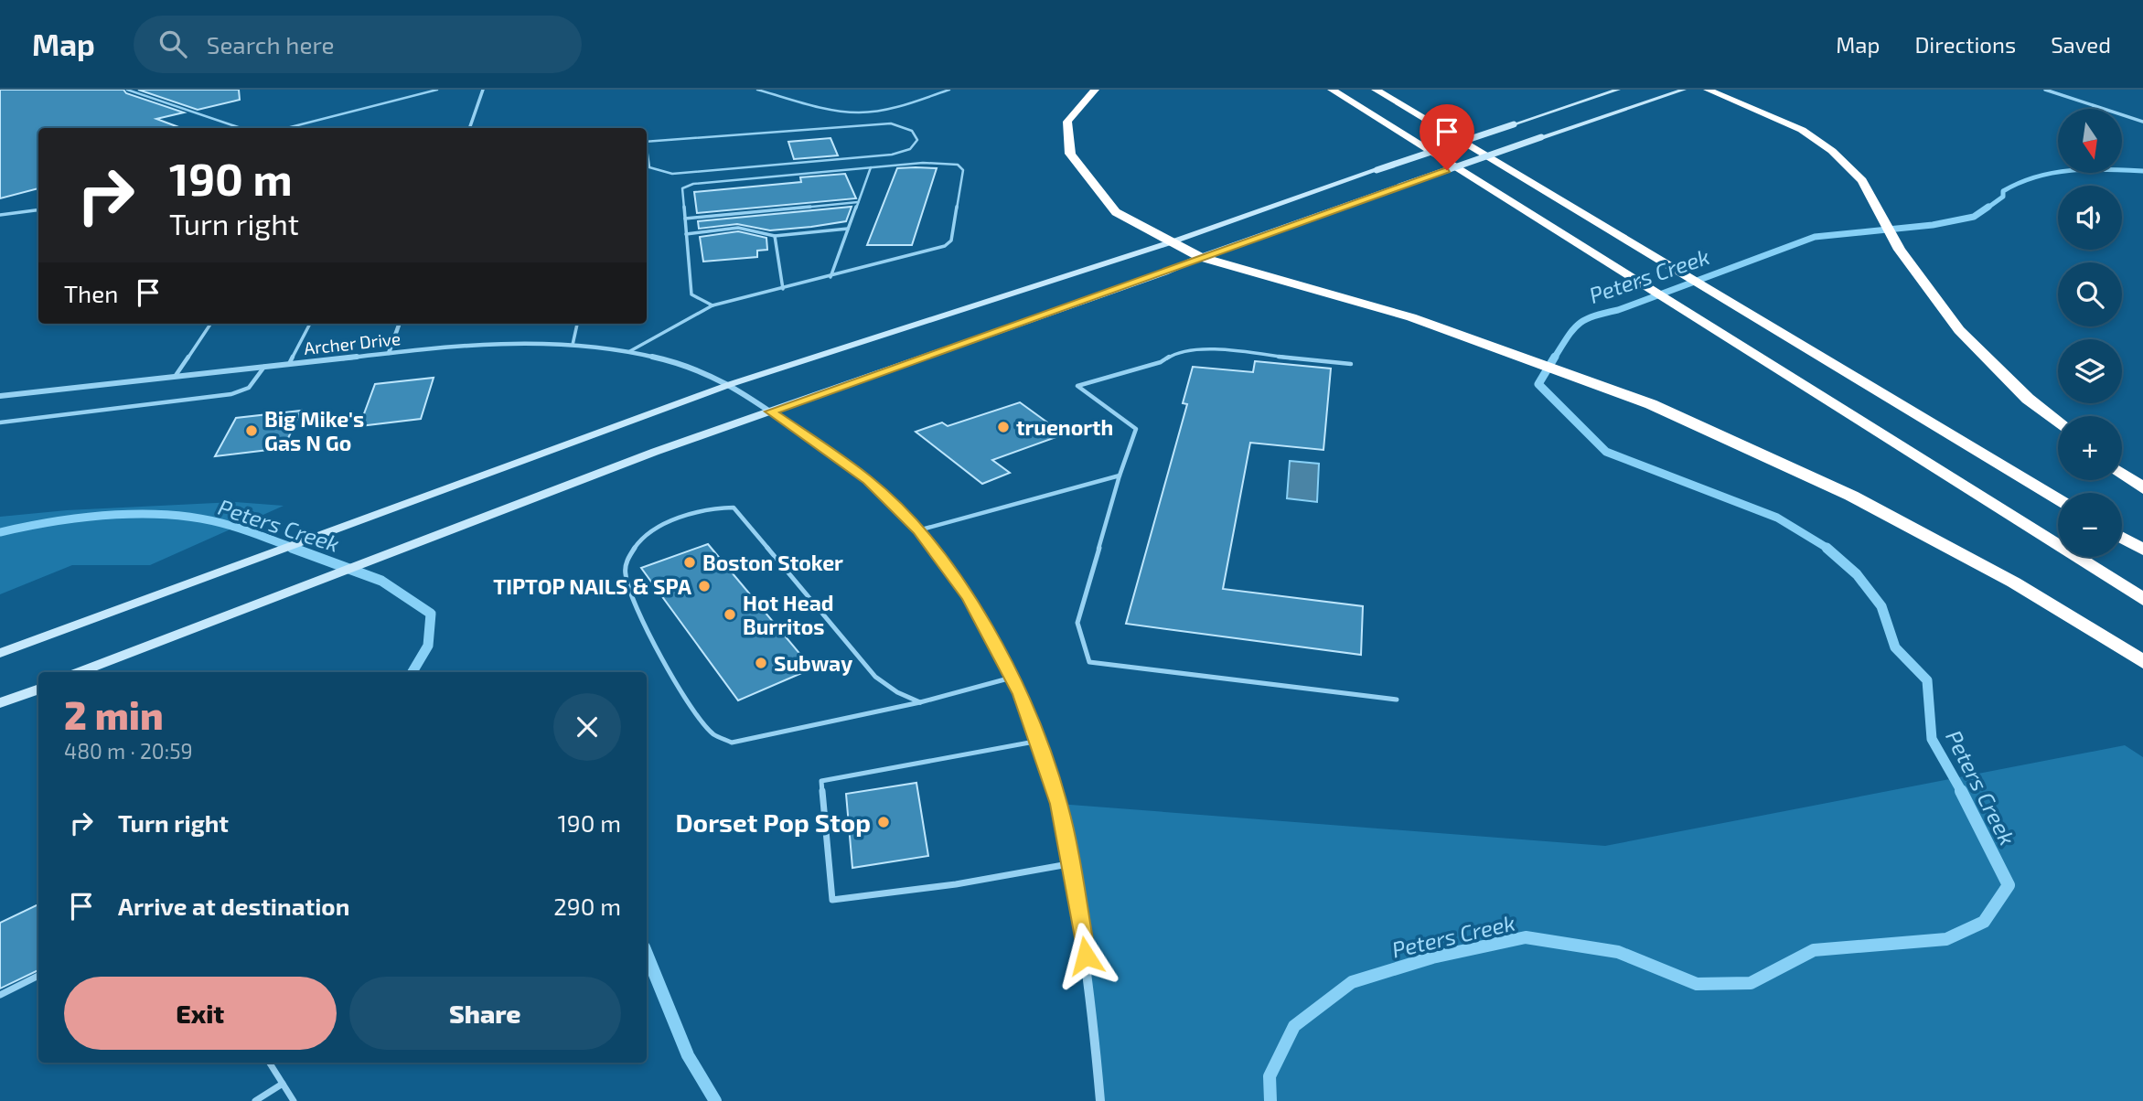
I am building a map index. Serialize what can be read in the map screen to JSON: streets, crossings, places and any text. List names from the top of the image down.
{
  "streets": {
    "street": ["Archer Drive"]
  },
  "water": ["Peters Creek"],
  "places": [
    "truenorth",
    "Big Mike's Gas N Go",
    "Boston Stoker",
    "TIPTOP NAILS & SPA",
    "Hot Head Burritos",
    "Subway",
    "Dorset Pop Stop"
  ],
  "north": "bottom",
  "page": {
    "header": "Map",
    "search": "Search here",
    "nav": ["Map", "Directions", "Saved"],
    "map_buttons": ["+", "−"],
    "turn": ["190 m", "Turn right"],
    "then": "Then",
    "heading": ["2 min", "480 m · 20:59"],
    "list": [
      {
        "name": "Turn right",
        "value": "190 m"
      },
      {
        "name": "Arrive at destination",
        "value": "290 m"
      }
    ],
    "buttons": ["Exit", "Share"]
  }
}
